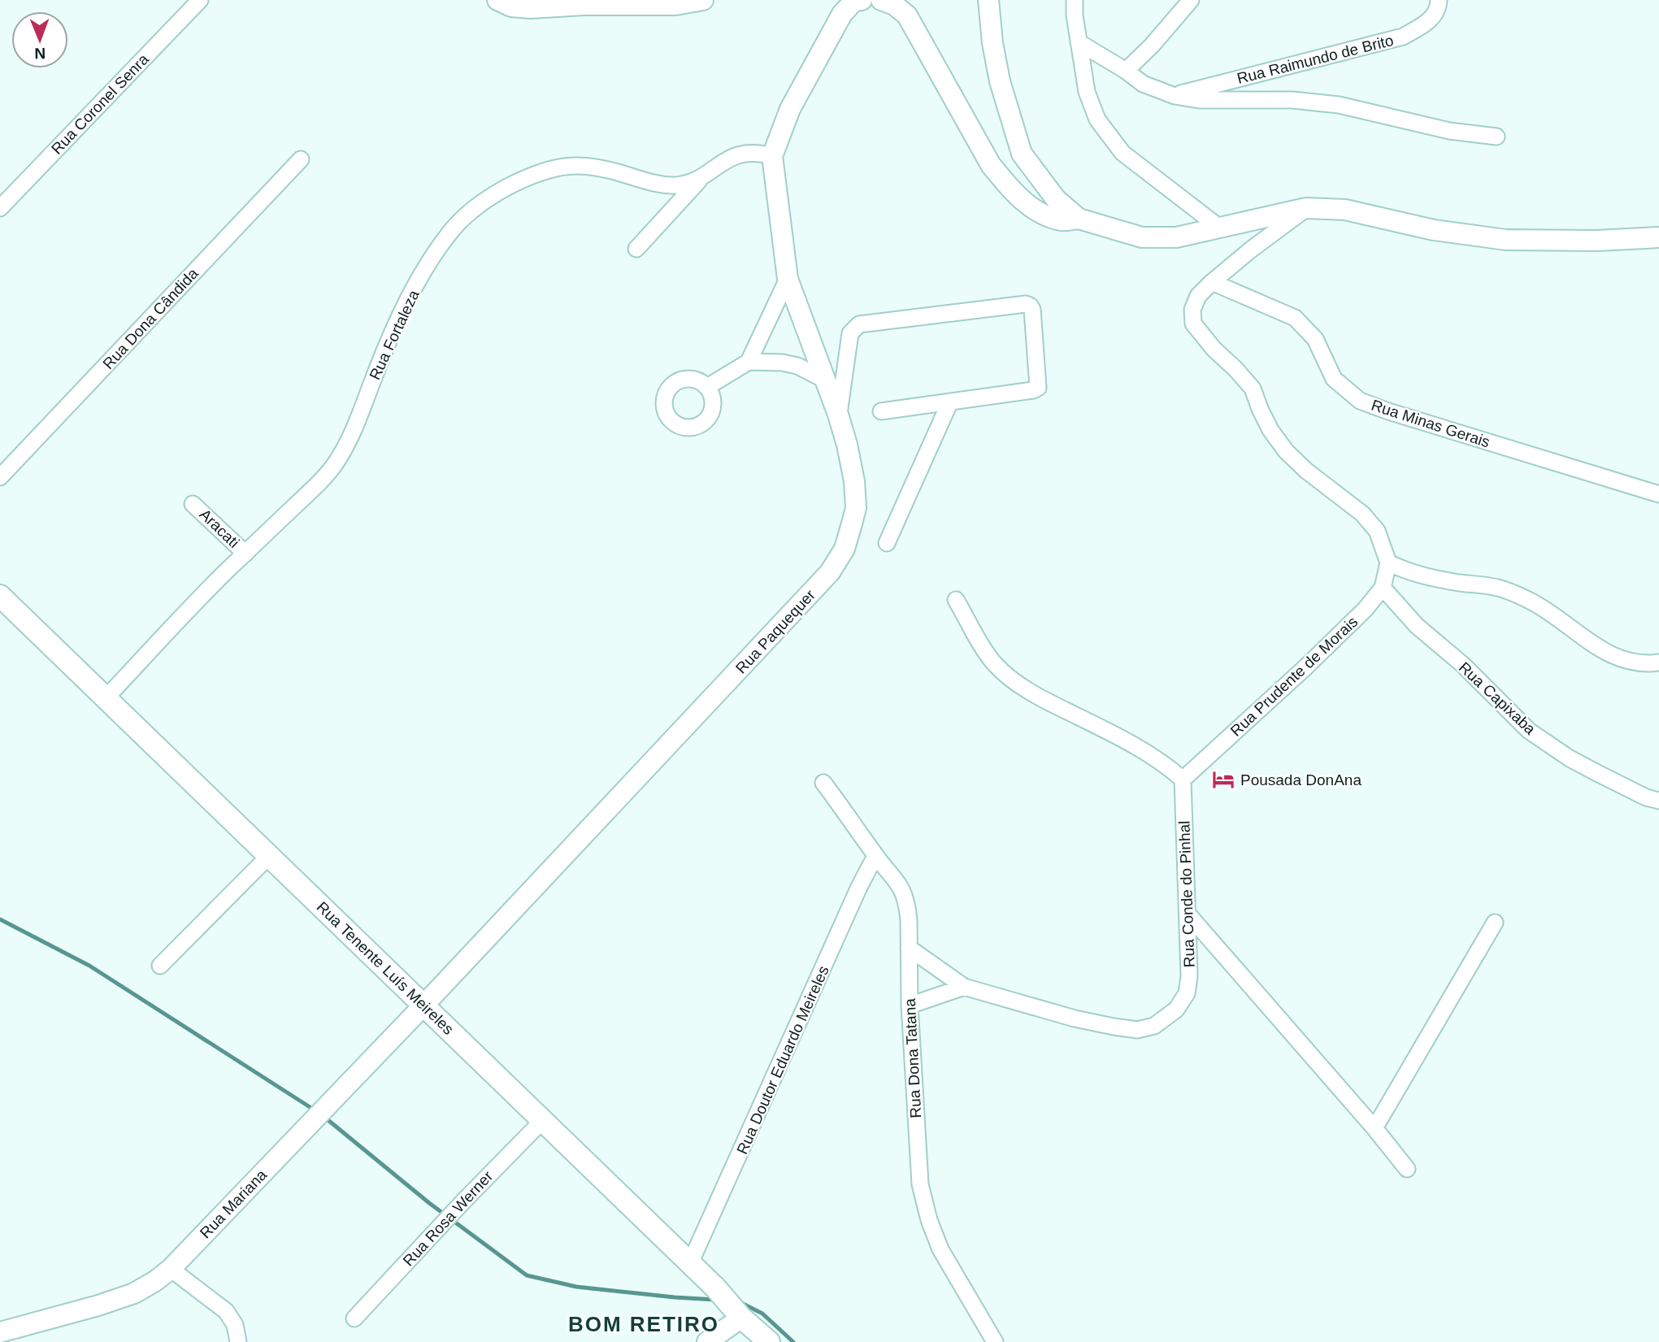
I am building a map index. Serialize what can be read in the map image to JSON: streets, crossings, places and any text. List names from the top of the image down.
{
  "streets": {
    "main road": ["Rua Tenente Luís Meireles"],
    "street": [
      "Rua Raimundo de Brito",
      "Rua Coronel Senra",
      "Rua Dona Cândida",
      "Rua Fortaleza",
      "Rua Minas Gerais",
      "Aracati",
      "Rua Paquequer",
      "Rua Prudente de Morais",
      "Rua Capixaba",
      "Rua Conde do Pinhal",
      "Rua Dona Tatana",
      "Rua Doutor Eduardo Meireles",
      "Rua Mariana",
      "Rua Rosa Werner"
    ]
  },
  "crossings": [
    ["Rua Fortaleza", "Aracati"],
    ["Rua Fortaleza", "Rua Paquequer"],
    ["Rua Fortaleza", "Rua Tenente Luís Meireles"],
    ["Rua Paquequer", "Rua Tenente Luís Meireles"],
    ["Rua Paquequer", "Rua Mariana"],
    ["Rua Prudente de Morais", "Rua Capixaba"],
    ["Rua Prudente de Morais", "Rua Conde do Pinhal"],
    ["Rua Conde do Pinhal", "Rua Dona Tatana"],
    ["Rua Tenente Luís Meireles", "Rua Doutor Eduardo Meireles"],
    ["Rua Tenente Luís Meireles", "Rua Mariana"],
    ["Rua Tenente Luís Meireles", "Rua Rosa Werner"],
    ["Rua Dona Tatana", "Rua Doutor Eduardo Meireles"]
  ],
  "districts": ["BOM RETIRO"],
  "places": {
    "hotel": ["Pousada DonAna"]
  },
  "north": "bottom"
}
